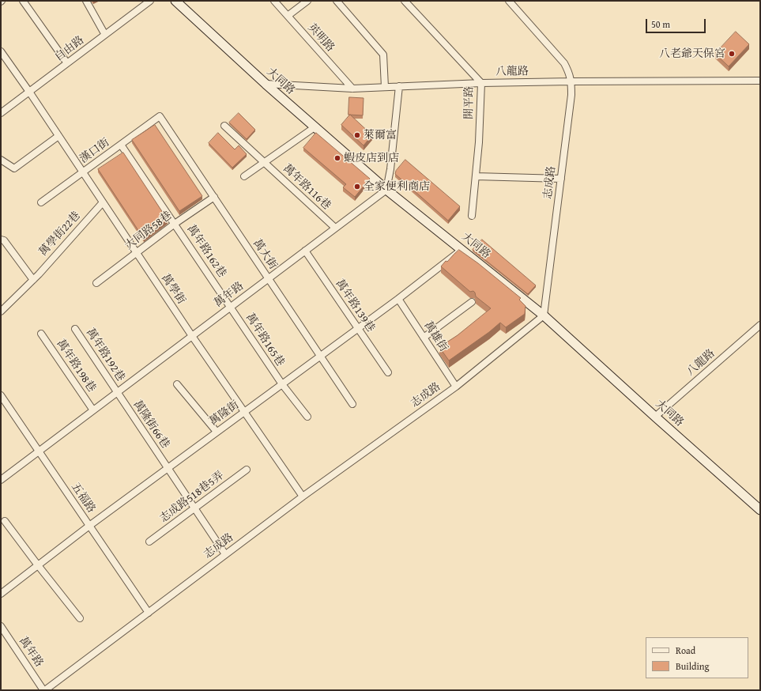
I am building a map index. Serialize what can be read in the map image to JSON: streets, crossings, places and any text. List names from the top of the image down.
{
  "streets": {
    "main road": ["大同路"],
    "street": [
      "英明路",
      "自由路",
      "八龍路",
      "開平路",
      "漢口街",
      "志成路",
      "萬年路116巷",
      "大同路58巷",
      "萬學街22巷",
      "萬年路162巷",
      "萬大街",
      "萬學街",
      "萬年路",
      "萬年路139巷",
      "萬雄街",
      "萬年路165巷",
      "萬年路192巷",
      "萬年路198巷",
      "萬隆街",
      "萬隆街66巷",
      "志成路518巷5弄",
      "五福路"
    ]
  },
  "crossings": [
    ["英明路", "八龍路"],
    ["自由路", "萬學街"],
    ["八龍路", "大同路"],
    ["八龍路", "開平路"],
    ["八龍路", "志成路"],
    ["大同路", "志成路"],
    ["大同路", "萬年路"],
    ["大同路", "萬隆街"],
    ["漢口街", "萬年路162巷"],
    ["漢口街", "萬大街"],
    ["漢口街", "萬學街"],
    ["志成路", "萬學街"],
    ["志成路", "萬年路"],
    ["志成路", "萬雄街"],
    ["志成路", "萬隆街66巷"],
    ["志成路", "五福路"],
    ["萬年路116巷", "萬年路"],
    ["大同路58巷", "萬年路162巷"],
    ["大同路58巷", "萬大街"],
    ["大同路58巷", "萬學街"],
    ["萬學街22巷", "萬學街"],
    ["萬年路162巷", "萬年路"],
    ["萬年路162巷", "萬年路165巷"],
    ["萬大街", "萬年路"],
    ["萬大街", "萬隆街"],
    ["萬學街", "萬年路"],
    ["萬學街", "萬隆街"],
    ["萬年路", "萬年路139巷"],
    ["萬年路", "萬年路165巷"],
    ["萬年路", "萬年路192巷"],
    ["萬年路", "萬年路198巷"],
    ["萬年路", "萬隆街66巷"],
    ["萬年路", "五福路"],
    ["萬年路139巷", "萬隆街"],
    ["萬雄街", "萬隆街"],
    ["萬年路165巷", "萬隆街"],
    ["萬年路192巷", "萬隆街66巷"],
    ["萬隆街", "萬隆街66巷"],
    ["萬隆街", "五福路"],
    ["萬隆街66巷", "志成路518巷5弄"]
  ],
  "places": [
    "八老爺天保宮",
    "萊爾富",
    "蝦皮店到店",
    "全家便利商店"
  ],
  "legend": ["Road", "Building"],
  "scale_bar": "50 m"
}
